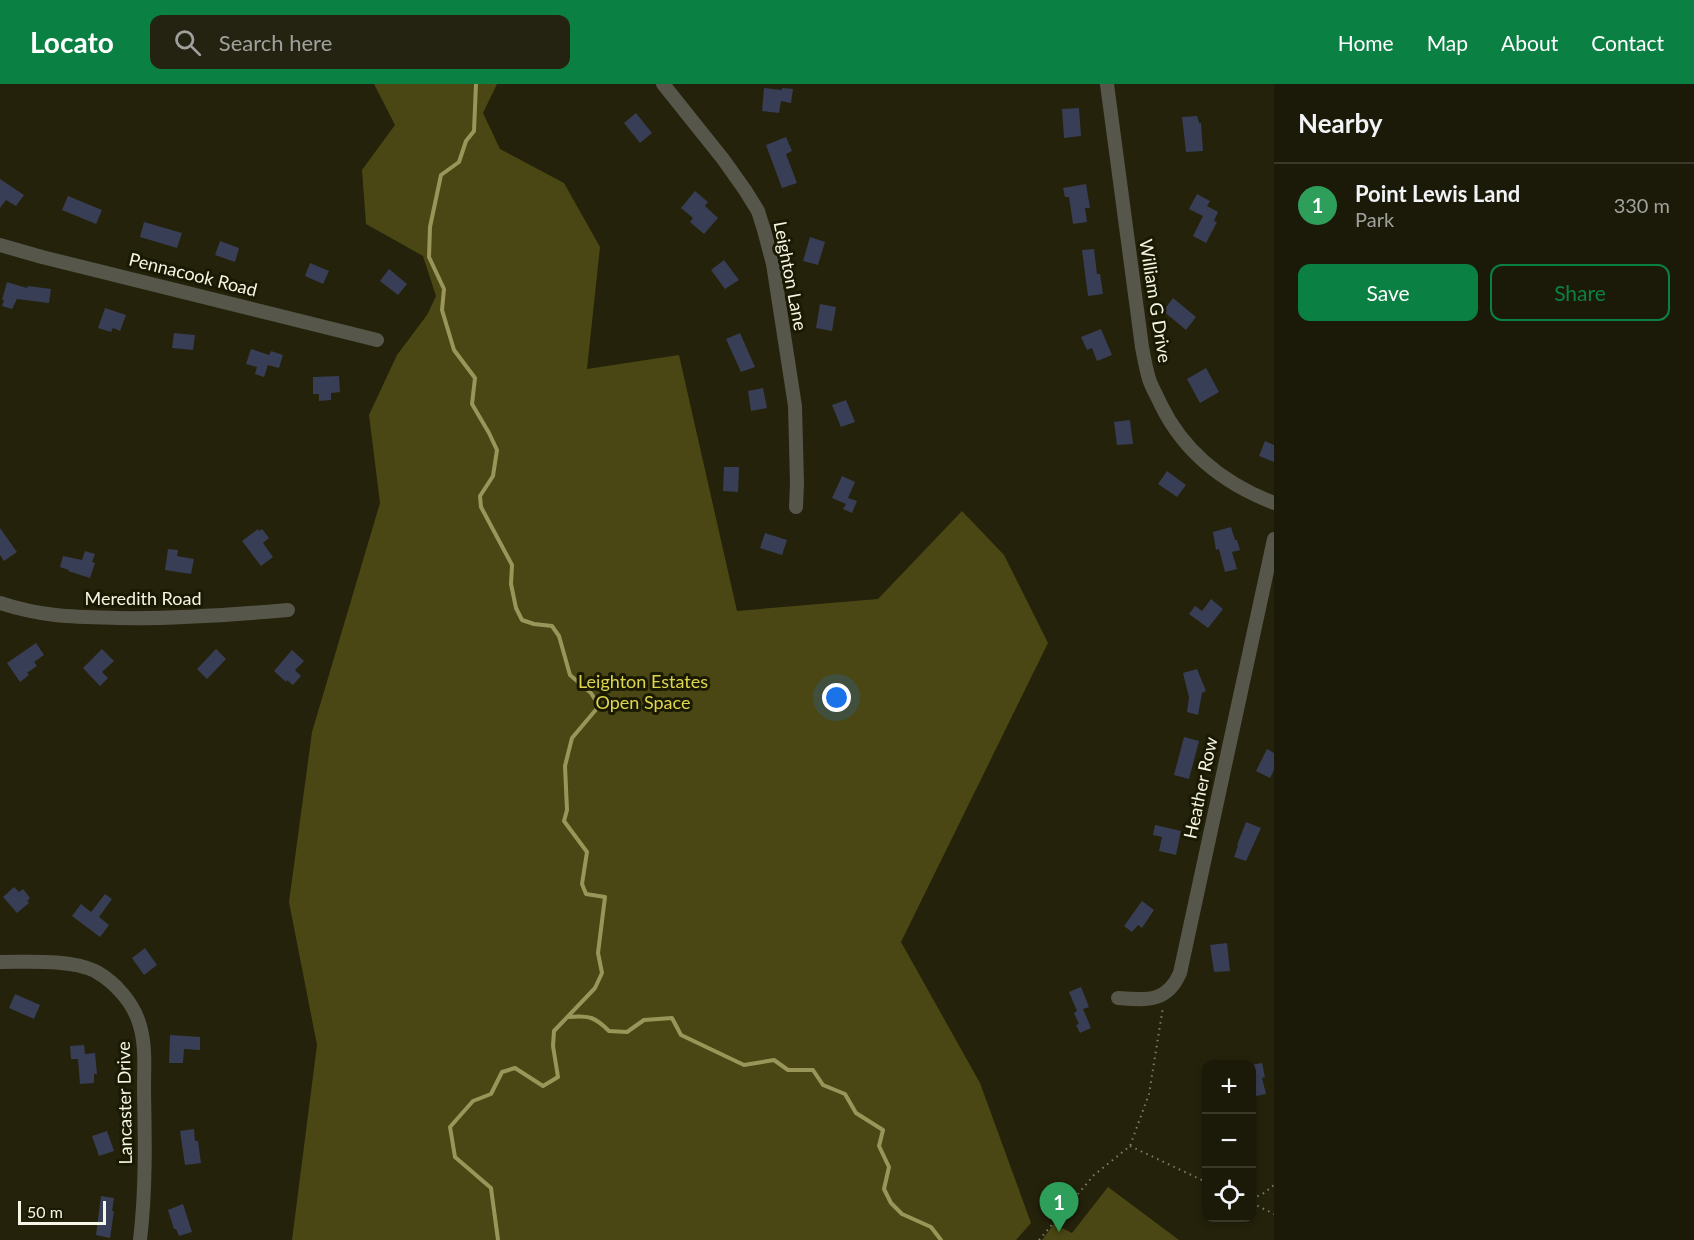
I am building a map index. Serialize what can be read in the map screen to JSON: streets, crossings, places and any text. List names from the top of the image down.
{
  "streets": {
    "street": [
      "Pennacook Road",
      "Leighton Lane",
      "William G Drive",
      "Meredith Road",
      "Heather Row",
      "Lancaster Drive"
    ]
  },
  "parks": ["Leighton Estates Open Space"],
  "scale_bar": "50 m",
  "page": {
    "header": "Locato",
    "search": "Search here",
    "nav": [
      "Home",
      "Map",
      "About",
      "Contact"
    ],
    "heading": "Nearby",
    "list": [
      {
        "mark": "1",
        "name": "Point Lewis Land",
        "note": "Park",
        "value": "330 m"
      }
    ],
    "buttons": ["Save", "Share"],
    "map_buttons": ["+", "−"],
    "pins": "1",
    "scale": "50 m"
  }
}
